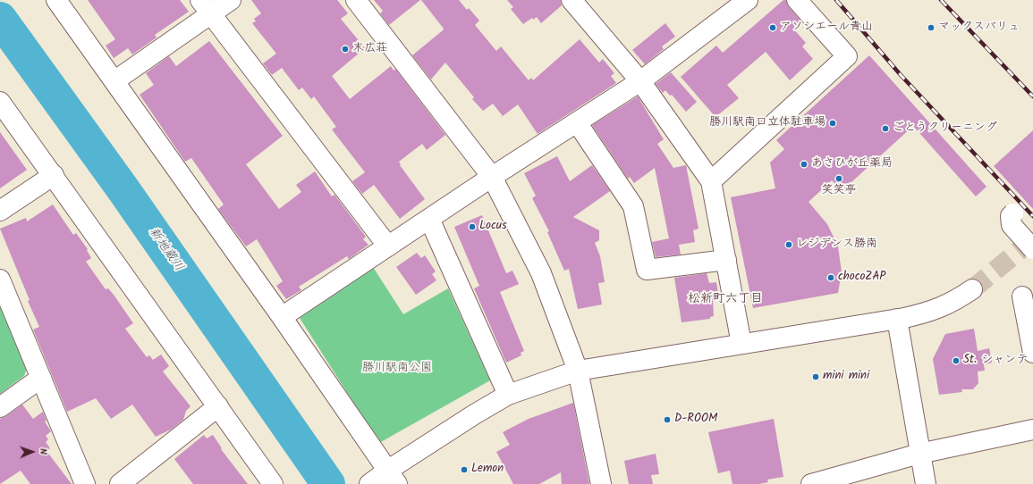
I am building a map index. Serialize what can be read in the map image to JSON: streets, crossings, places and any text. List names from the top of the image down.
{
  "districts": ["松新町六丁目"],
  "water": ["新地蔵川"],
  "parks": ["勝川駅南公園"],
  "places": [
    "アソシエール青山",
    "マックスバリュ",
    "末広荘",
    "勝川駅南口立体駐車場",
    "ごとうクリーニング",
    "あさひが丘薬局",
    "笑笑亭",
    "Locus",
    "レジデンス勝南",
    "chocoZAP",
    "St. シャンテ",
    "mini mini",
    "D-ROOM",
    "Lemon"
  ],
  "north": "right"
}
